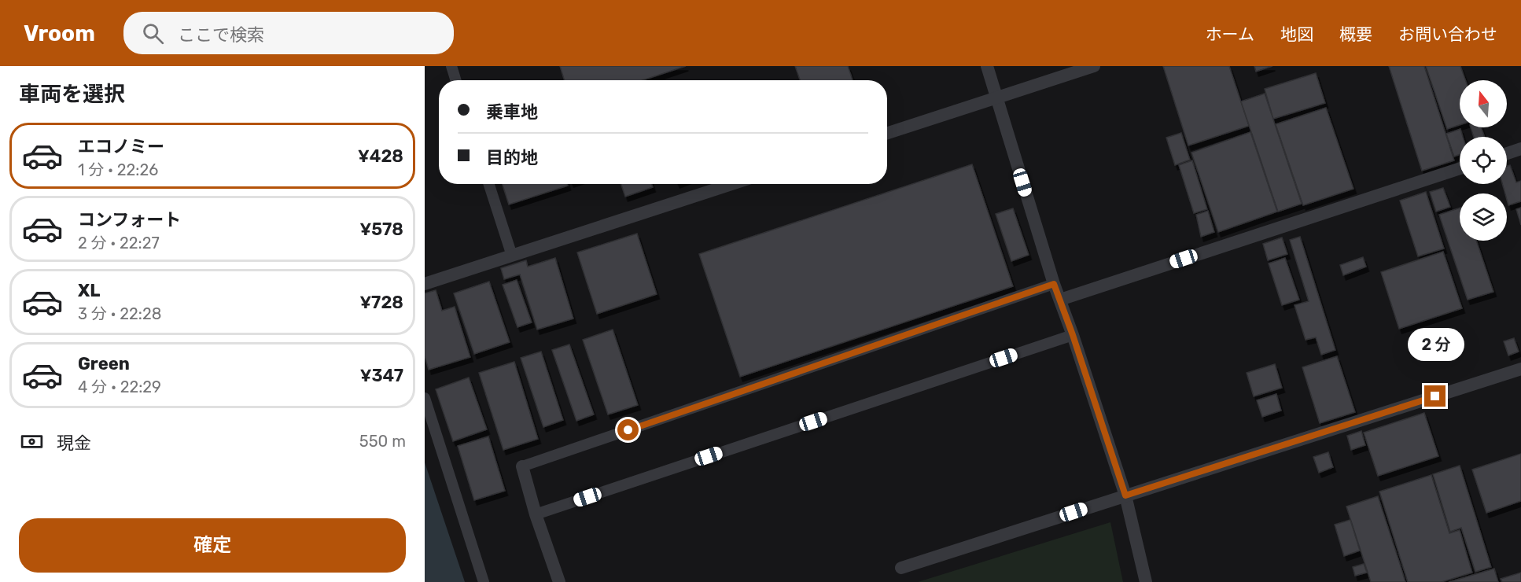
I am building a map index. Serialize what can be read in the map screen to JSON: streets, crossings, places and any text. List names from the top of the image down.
{
  "north": "top",
  "page": {
    "header": "Vroom",
    "search": "ここで検索",
    "nav": [
      "ホーム",
      "地図",
      "概要",
      "お問い合わせ"
    ],
    "heading": "車両を選択",
    "banner": ["乗車地", "目的地"],
    "list": [
      {
        "name": "エコノミー",
        "note": "1 分 · 22:26",
        "value": "¥428"
      },
      {
        "name": "コンフォート",
        "note": "2 分 · 22:27",
        "value": "¥578"
      },
      {
        "name": "XL",
        "note": "3 分 · 22:28",
        "value": "¥728"
      },
      {
        "name": "Green",
        "note": "4 分 · 22:29",
        "value": "¥347"
      }
    ],
    "bubble": "2 分",
    "pay": ["現金", "550 m"],
    "buttons": "確定"
  }
}
